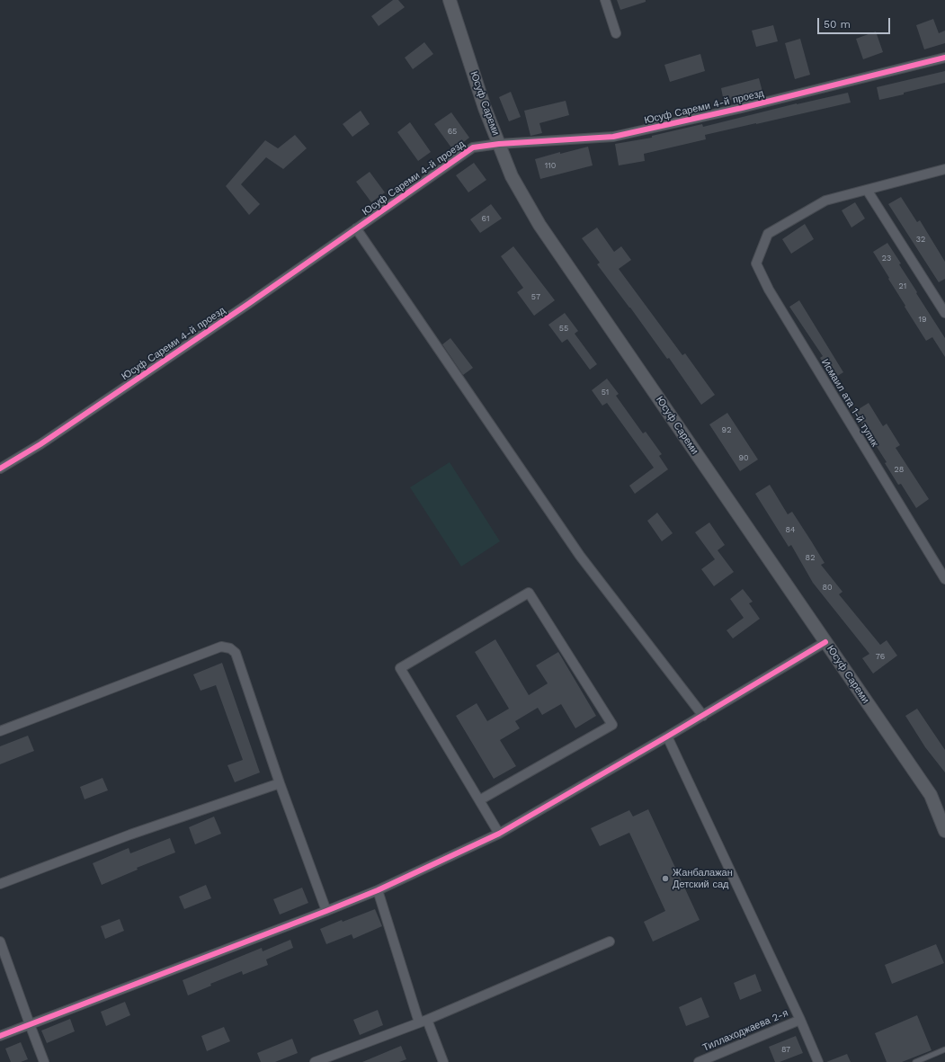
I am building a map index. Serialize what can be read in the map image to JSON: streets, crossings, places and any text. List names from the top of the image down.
{
  "streets": {
    "main road": ["Юсуф Сареми"],
    "street": ["Юсуф Сареми 4-й проезд", "Исмаил ата 1-й тупик", "Тиллаходжаева 2-я"]
  },
  "crossings": [
    ["Юсуф Сареми", "Юсуф Сареми 4-й проезд"]
  ],
  "places": ["Жанбалажан Детский сад"],
  "house_numbers": [
    "65",
    "110",
    "61",
    "32",
    "23",
    "21",
    "57",
    "19",
    "55",
    "51",
    "92",
    "90",
    "28",
    "84",
    "82",
    "80",
    "76",
    "87"
  ],
  "scale_bar": "50 m"
}
